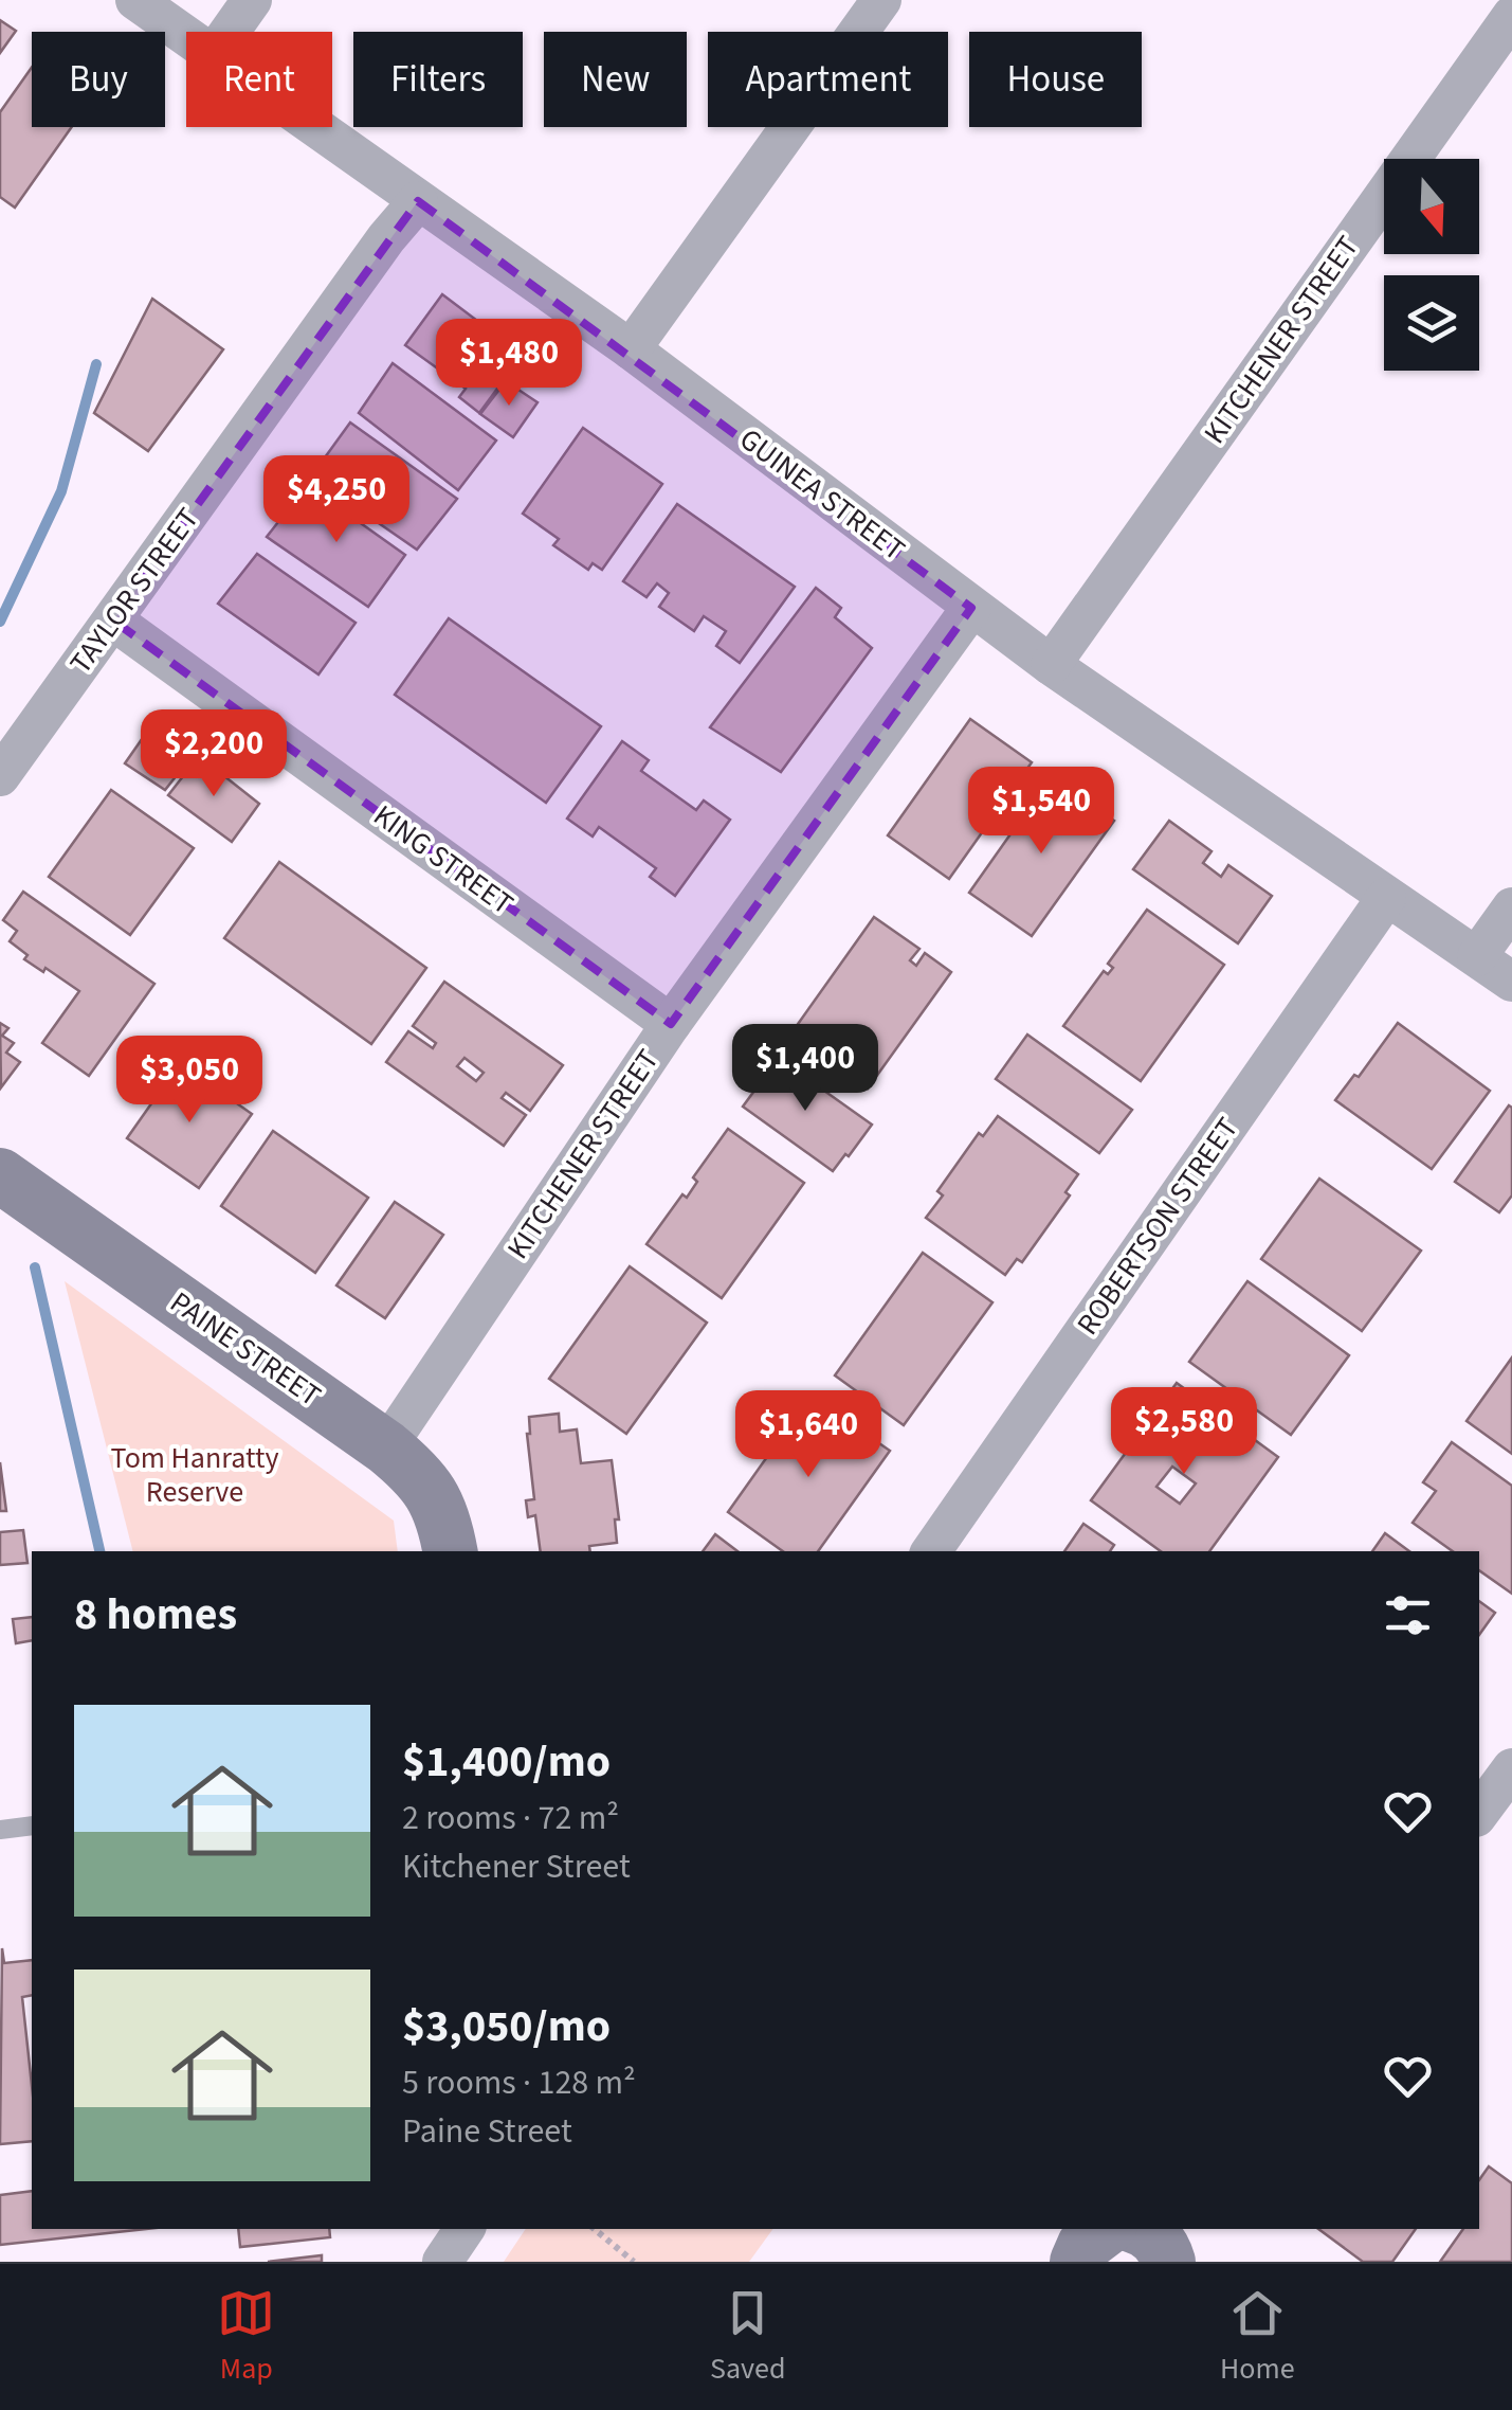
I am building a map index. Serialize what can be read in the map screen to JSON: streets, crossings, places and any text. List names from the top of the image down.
{
  "streets": {
    "main road": ["PAINE STREET"],
    "street": [
      "KITCHENER STREET",
      "GUINEA STREET",
      "TAYLOR STREET",
      "KING STREET",
      "ROBERTSON STREET"
    ]
  },
  "crossings": [
    ["KITCHENER STREET", "GUINEA STREET"],
    ["KITCHENER STREET", "KING STREET"],
    ["KITCHENER STREET", "PAINE STREET"],
    ["GUINEA STREET", "TAYLOR STREET"],
    ["GUINEA STREET", "ROBERTSON STREET"],
    ["TAYLOR STREET", "KING STREET"]
  ],
  "parks": ["Tom Hanratty Reserve"],
  "north": "bottom",
  "page": {
    "chip": [
      "Buy",
      "Rent",
      "Filters",
      "New",
      "Apartment",
      "House"
    ],
    "price": [
      "$1,480",
      "$4,250",
      "$2,200",
      "$1,540",
      "$1,400",
      "$3,050",
      "$2,580",
      "$1,640"
    ],
    "heading": "8 homes",
    "list": [
      {
        "name": "$1,400/mo",
        "note": "2 rooms · 72 m² · Kitchener Street"
      },
      {
        "name": "$3,050/mo",
        "note": "5 rooms · 128 m² · Paine Street"
      }
    ],
    "tabs": ["Map", "Saved", "Home"]
  }
}
